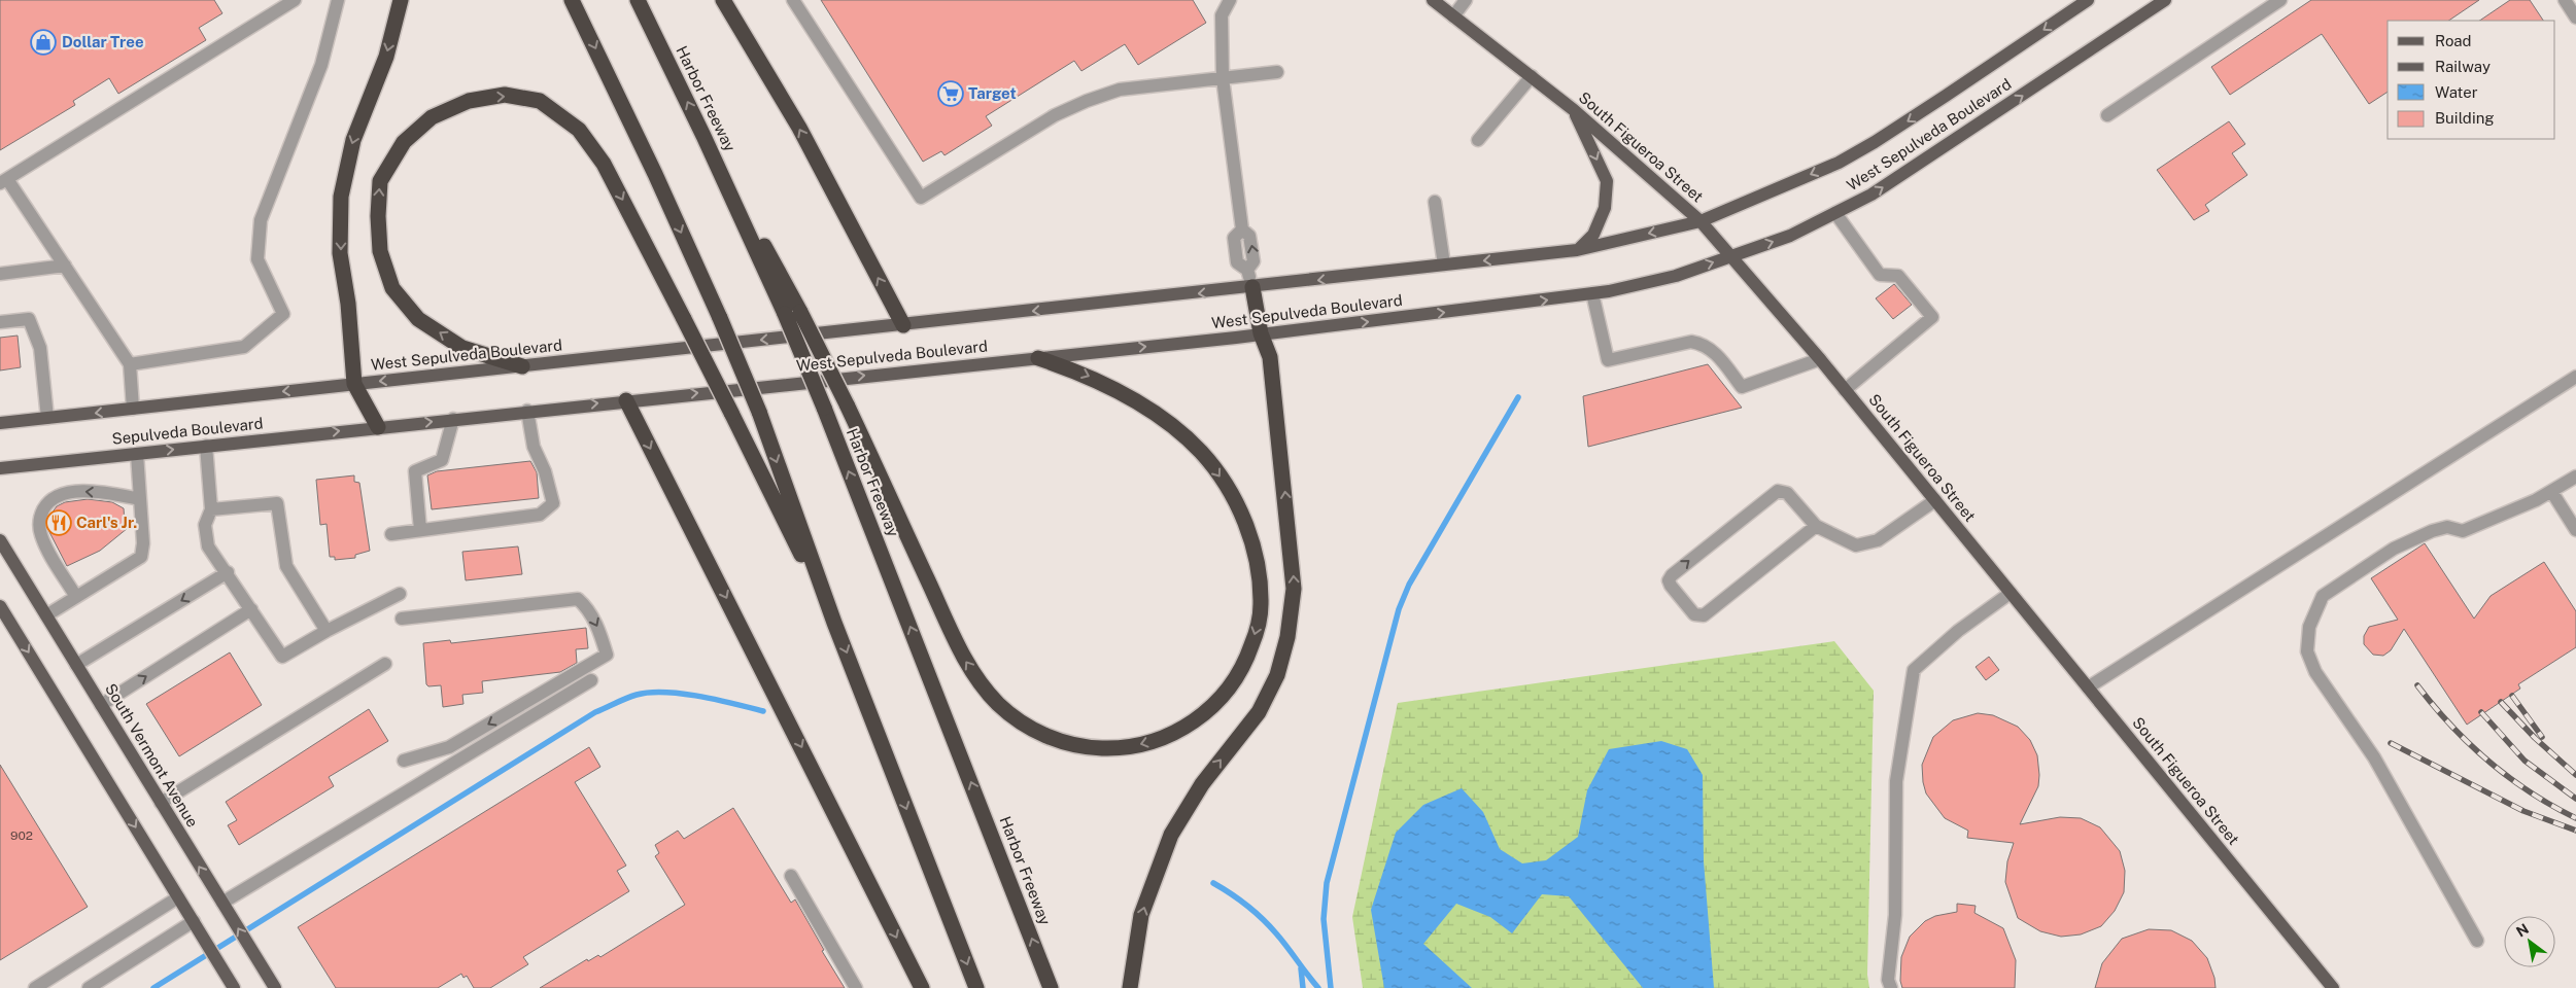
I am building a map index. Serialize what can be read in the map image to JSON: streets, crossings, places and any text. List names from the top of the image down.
{
  "streets": {
    "highway": ["Harbor Freeway"],
    "main road": [
      "West Sepulveda Boulevard",
      "South Figueroa Street",
      "Sepulveda Boulevard",
      "South Vermont Avenue"
    ]
  },
  "crossings": [
    ["West Sepulveda Boulevard", "South Figueroa Street"],
    ["West Sepulveda Boulevard", "Sepulveda Boulevard"]
  ],
  "places": {
    "shop": ["Dollar Tree"],
    "supermarket": ["Target"],
    "restaurant": ["Carl's Jr."]
  },
  "house_numbers": ["902"],
  "legend": [
    "Road",
    "Railway",
    "Water",
    "Building"
  ],
  "north": "top left"
}
